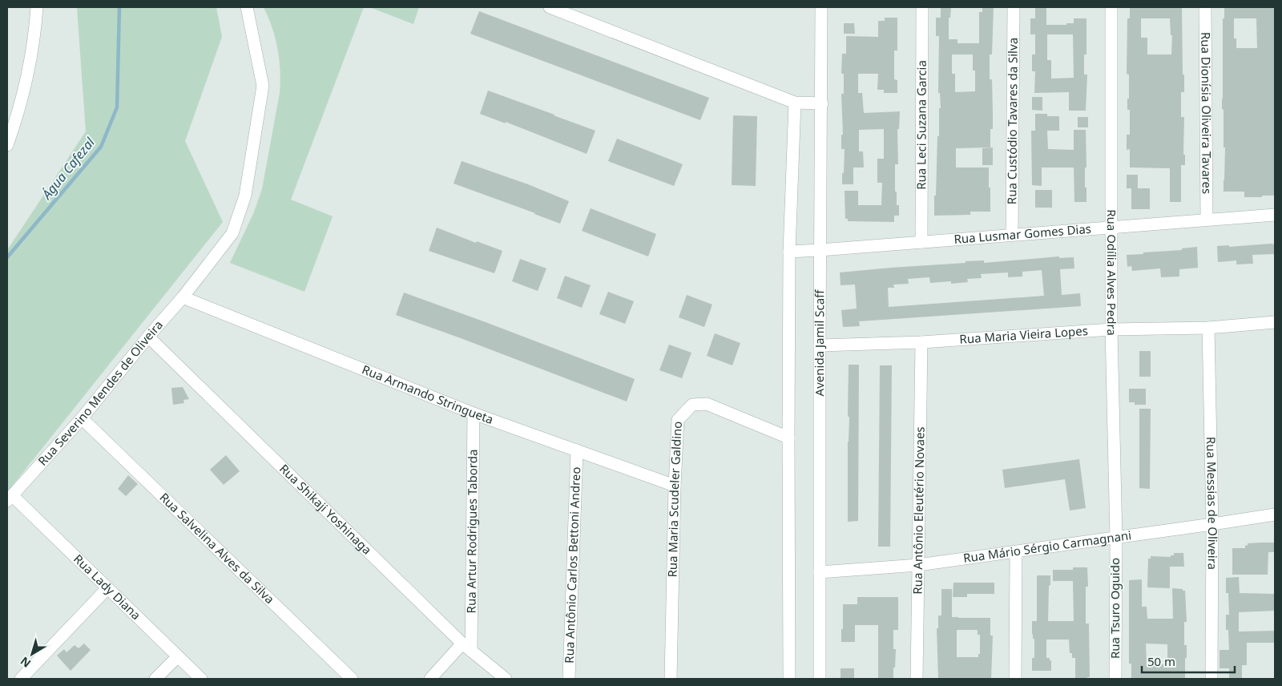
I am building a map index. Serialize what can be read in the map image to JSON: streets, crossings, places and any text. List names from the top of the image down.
{
  "streets": {
    "street": [
      "Rua Dionísia Oliveira Tavares",
      "Rua Custódio Tavares da Silva",
      "Rua Leci Suzana Garcia",
      "Rua Lusmar Gomes Dias",
      "Rua Odília Alves Pedra",
      "Rua Maria Vieira Lopes",
      "Avenida Jamil Scaff",
      "Rua Severino Mendes de Oliveira",
      "Rua Armando Stringueta",
      "Rua Maria Scudeler Galdino",
      "Rua Messias de Oliveira",
      "Rua Shikaji Yoshinaga",
      "Rua Antônio Eleutério Novaes",
      "Rua Artur Rodrigues Taborda",
      "Rua Mário Sérgio Carmagnani",
      "Rua Salvelina Alves da Silva",
      "Rua Antônio Carlos Bettoni Andreo",
      "Rua Lady Diana",
      "Rua Tsuro Oguido"
    ]
  },
  "crossings": [
    ["Rua Dionísia Oliveira Tavares", "Rua Lusmar Gomes Dias"],
    ["Rua Custódio Tavares da Silva", "Rua Lusmar Gomes Dias"],
    ["Rua Leci Suzana Garcia", "Rua Lusmar Gomes Dias"],
    ["Rua Lusmar Gomes Dias", "Rua Odília Alves Pedra"],
    ["Rua Lusmar Gomes Dias", "Avenida Jamil Scaff"],
    ["Rua Odília Alves Pedra", "Rua Maria Vieira Lopes"],
    ["Rua Odília Alves Pedra", "Rua Mário Sérgio Carmagnani"],
    ["Rua Odília Alves Pedra", "Rua Tsuro Oguido"],
    ["Rua Maria Vieira Lopes", "Avenida Jamil Scaff"],
    ["Rua Maria Vieira Lopes", "Rua Messias de Oliveira"],
    ["Rua Maria Vieira Lopes", "Rua Antônio Eleutério Novaes"],
    ["Avenida Jamil Scaff", "Rua Mário Sérgio Carmagnani"],
    ["Rua Severino Mendes de Oliveira", "Rua Armando Stringueta"],
    ["Rua Severino Mendes de Oliveira", "Rua Shikaji Yoshinaga"],
    ["Rua Severino Mendes de Oliveira", "Rua Salvelina Alves da Silva"],
    ["Rua Severino Mendes de Oliveira", "Rua Lady Diana"],
    ["Rua Armando Stringueta", "Rua Maria Scudeler Galdino"],
    ["Rua Armando Stringueta", "Rua Artur Rodrigues Taborda"],
    ["Rua Armando Stringueta", "Rua Antônio Carlos Bettoni Andreo"],
    ["Rua Messias de Oliveira", "Rua Mário Sérgio Carmagnani"],
    ["Rua Shikaji Yoshinaga", "Rua Artur Rodrigues Taborda"],
    ["Rua Antônio Eleutério Novaes", "Rua Mário Sérgio Carmagnani"],
    ["Rua Mário Sérgio Carmagnani", "Rua Tsuro Oguido"]
  ],
  "water": ["Água Cafezal"],
  "scale_bar": "50 m",
  "north": "bottom left"
}
